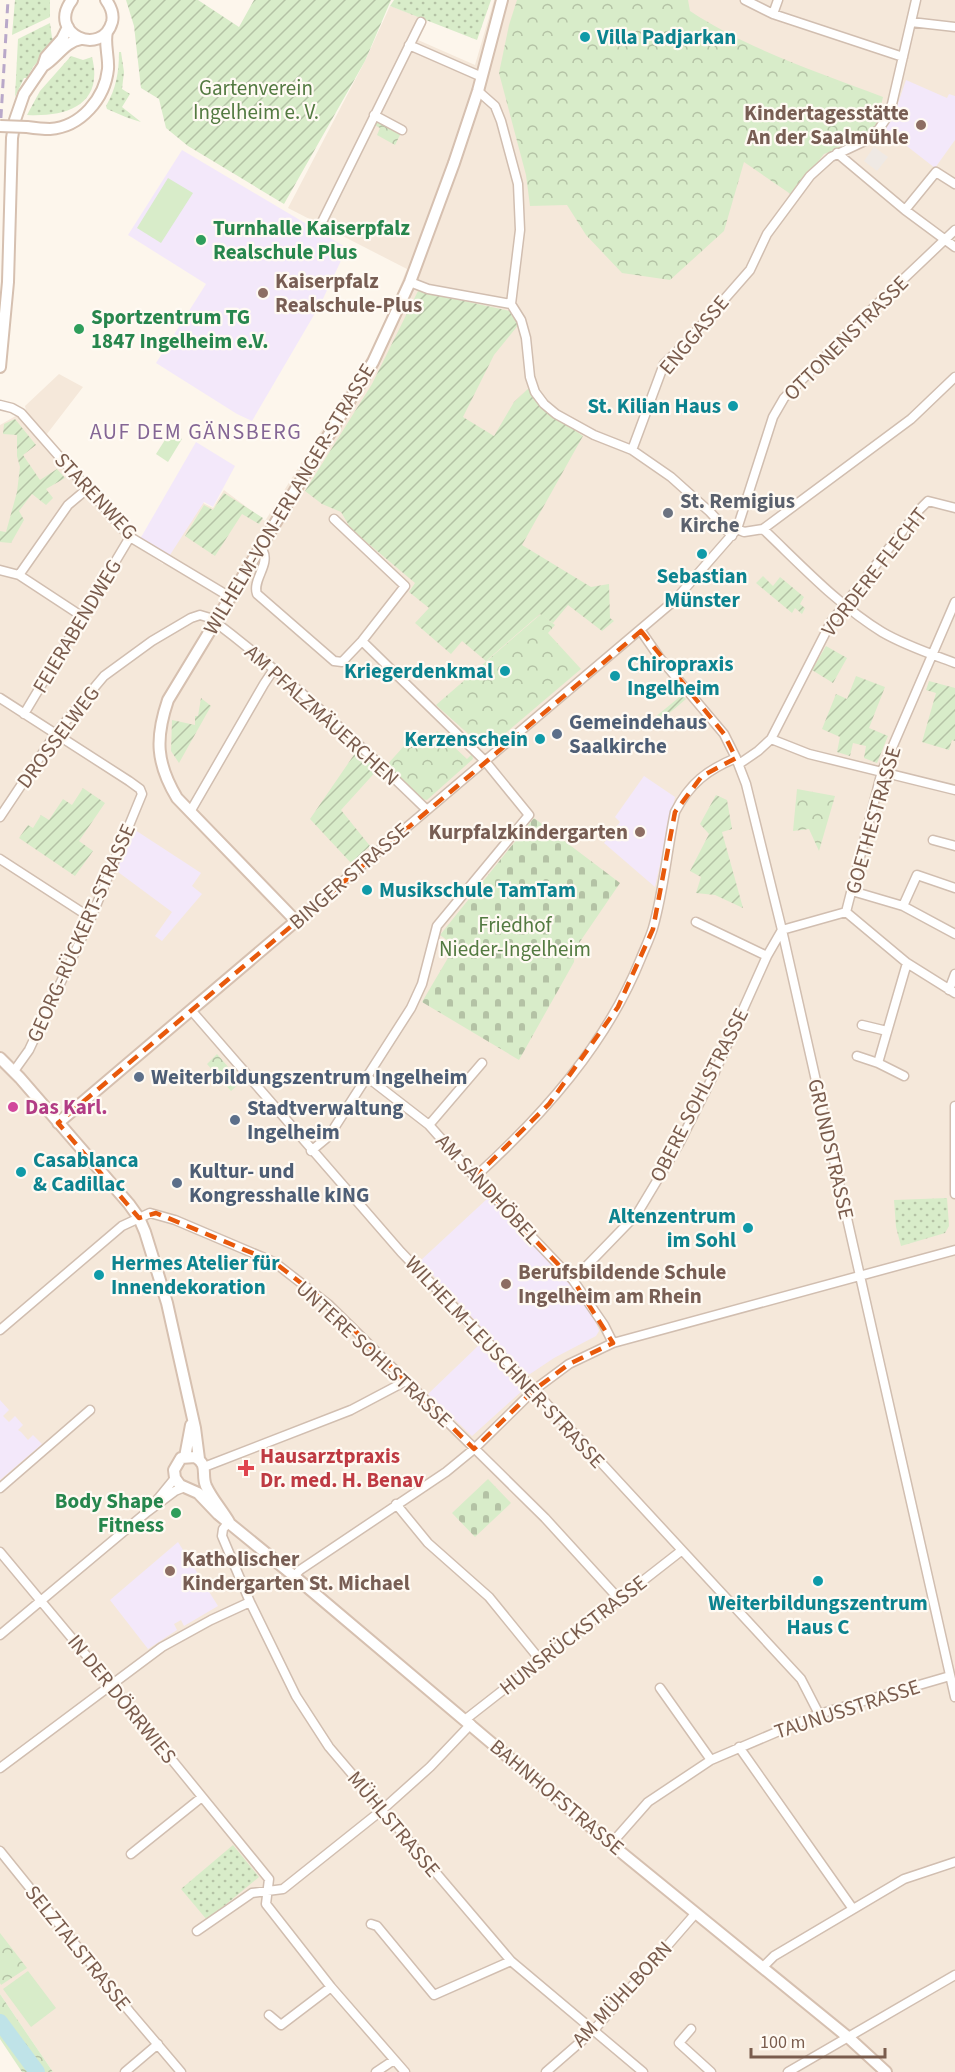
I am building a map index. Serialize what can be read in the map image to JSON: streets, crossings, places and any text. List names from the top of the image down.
{
  "streets": {
    "main road": ["WILHELM-VON-ERLANGER-STRASSE", "BINGER STRASSE", "BAHNHOFSTRASSE"],
    "street": [
      "ENGGASSE",
      "OTTONENSTRASSE",
      "STARENWEG",
      "VORDERE FLECHT",
      "FEIERABENDWEG",
      "AM PFALZMÄUERCHEN",
      "DROSSELWEG",
      "GOETHESTRASSE",
      "GEORG-RÜCKERT-STRASSE",
      "OBERE SOHLSTRASSE",
      "GRUNDSTRASSE",
      "AM SANDHÖBEL",
      "UNTERE SOHLSTRASSE",
      "WILHELM-LEUSCHNER-STRASSE",
      "HUNSRÜCKSTRASSE",
      "IN DER DÖRRWIES",
      "TAUNUSSTRASSE",
      "MÜHLSTRASSE",
      "SELZTALSTRASSE",
      "AM MÜHLBORN"
    ]
  },
  "crossings": [
    ["OTTONENSTRASSE", "BINGER STRASSE"],
    ["STARENWEG", "WILHELM-VON-ERLANGER-STRASSE"],
    ["STARENWEG", "FEIERABENDWEG"],
    ["WILHELM-VON-ERLANGER-STRASSE", "AM PFALZMÄUERCHEN"],
    ["WILHELM-VON-ERLANGER-STRASSE", "DROSSELWEG"],
    ["WILHELM-VON-ERLANGER-STRASSE", "BINGER STRASSE"],
    ["AM PFALZMÄUERCHEN", "DROSSELWEG"],
    ["AM PFALZMÄUERCHEN", "BINGER STRASSE"],
    ["DROSSELWEG", "GEORG-RÜCKERT-STRASSE"],
    ["GOETHESTRASSE", "OBERE SOHLSTRASSE"],
    ["GOETHESTRASSE", "GRUNDSTRASSE"],
    ["BINGER STRASSE", "GRUNDSTRASSE"],
    ["BINGER STRASSE", "WILHELM-LEUSCHNER-STRASSE"],
    ["OBERE SOHLSTRASSE", "GRUNDSTRASSE"],
    ["OBERE SOHLSTRASSE", "AM SANDHÖBEL"],
    ["GRUNDSTRASSE", "TAUNUSSTRASSE"],
    ["UNTERE SOHLSTRASSE", "HUNSRÜCKSTRASSE"],
    ["UNTERE SOHLSTRASSE", "BAHNHOFSTRASSE"],
    ["WILHELM-LEUSCHNER-STRASSE", "HUNSRÜCKSTRASSE"],
    ["WILHELM-LEUSCHNER-STRASSE", "TAUNUSSTRASSE"],
    ["HUNSRÜCKSTRASSE", "IN DER DÖRRWIES"],
    ["HUNSRÜCKSTRASSE", "BAHNHOFSTRASSE"],
    ["HUNSRÜCKSTRASSE", "MÜHLSTRASSE"],
    ["TAUNUSSTRASSE", "BAHNHOFSTRASSE"],
    ["BAHNHOFSTRASSE", "MÜHLSTRASSE"],
    ["BAHNHOFSTRASSE", "AM MÜHLBORN"],
    ["MÜHLSTRASSE", "AM MÜHLBORN"]
  ],
  "districts": ["AUF DEM GÄNSBERG"],
  "parks": ["Gartenverein Ingelheim e. V.", "Friedhof Nieder-Ingelheim"],
  "places": {
    "other": [
      "Villa Padjarkan",
      "Kindertagesstätte An der Saalmühle",
      "Turnhalle Kaiserpfalz Realschule Plus",
      "Kaiserpfalz Realschule-Plus",
      "Sportzentrum TG 1847 Ingelheim e.V.",
      "St. Kilian Haus",
      "St. Remigius Kirche",
      "Sebastian Münster",
      "Kriegerdenkmal",
      "Chiropraxis Ingelheim",
      "Gemeindehaus Saalkirche",
      "Kerzenschein",
      "Kurpfalzkindergarten",
      "Musikschule TamTam",
      "Weiterbildungszentrum Ingelheim",
      "Das Karl.",
      "Stadtverwaltung Ingelheim",
      "Casablanca & Cadillac",
      "Kultur- und Kongresshalle kING",
      "Altenzentrum im Sohl",
      "Hermes Atelier für Innendekoration",
      "Berufsbildende Schule Ingelheim am Rhein",
      "Body Shape Fitness",
      "Katholischer Kindergarten St. Michael",
      "Weiterbildungszentrum Haus C"
    ],
    "health": ["Hausarztpraxis Dr. med. H. Benav"]
  },
  "scale_bar": "100 m"
}
